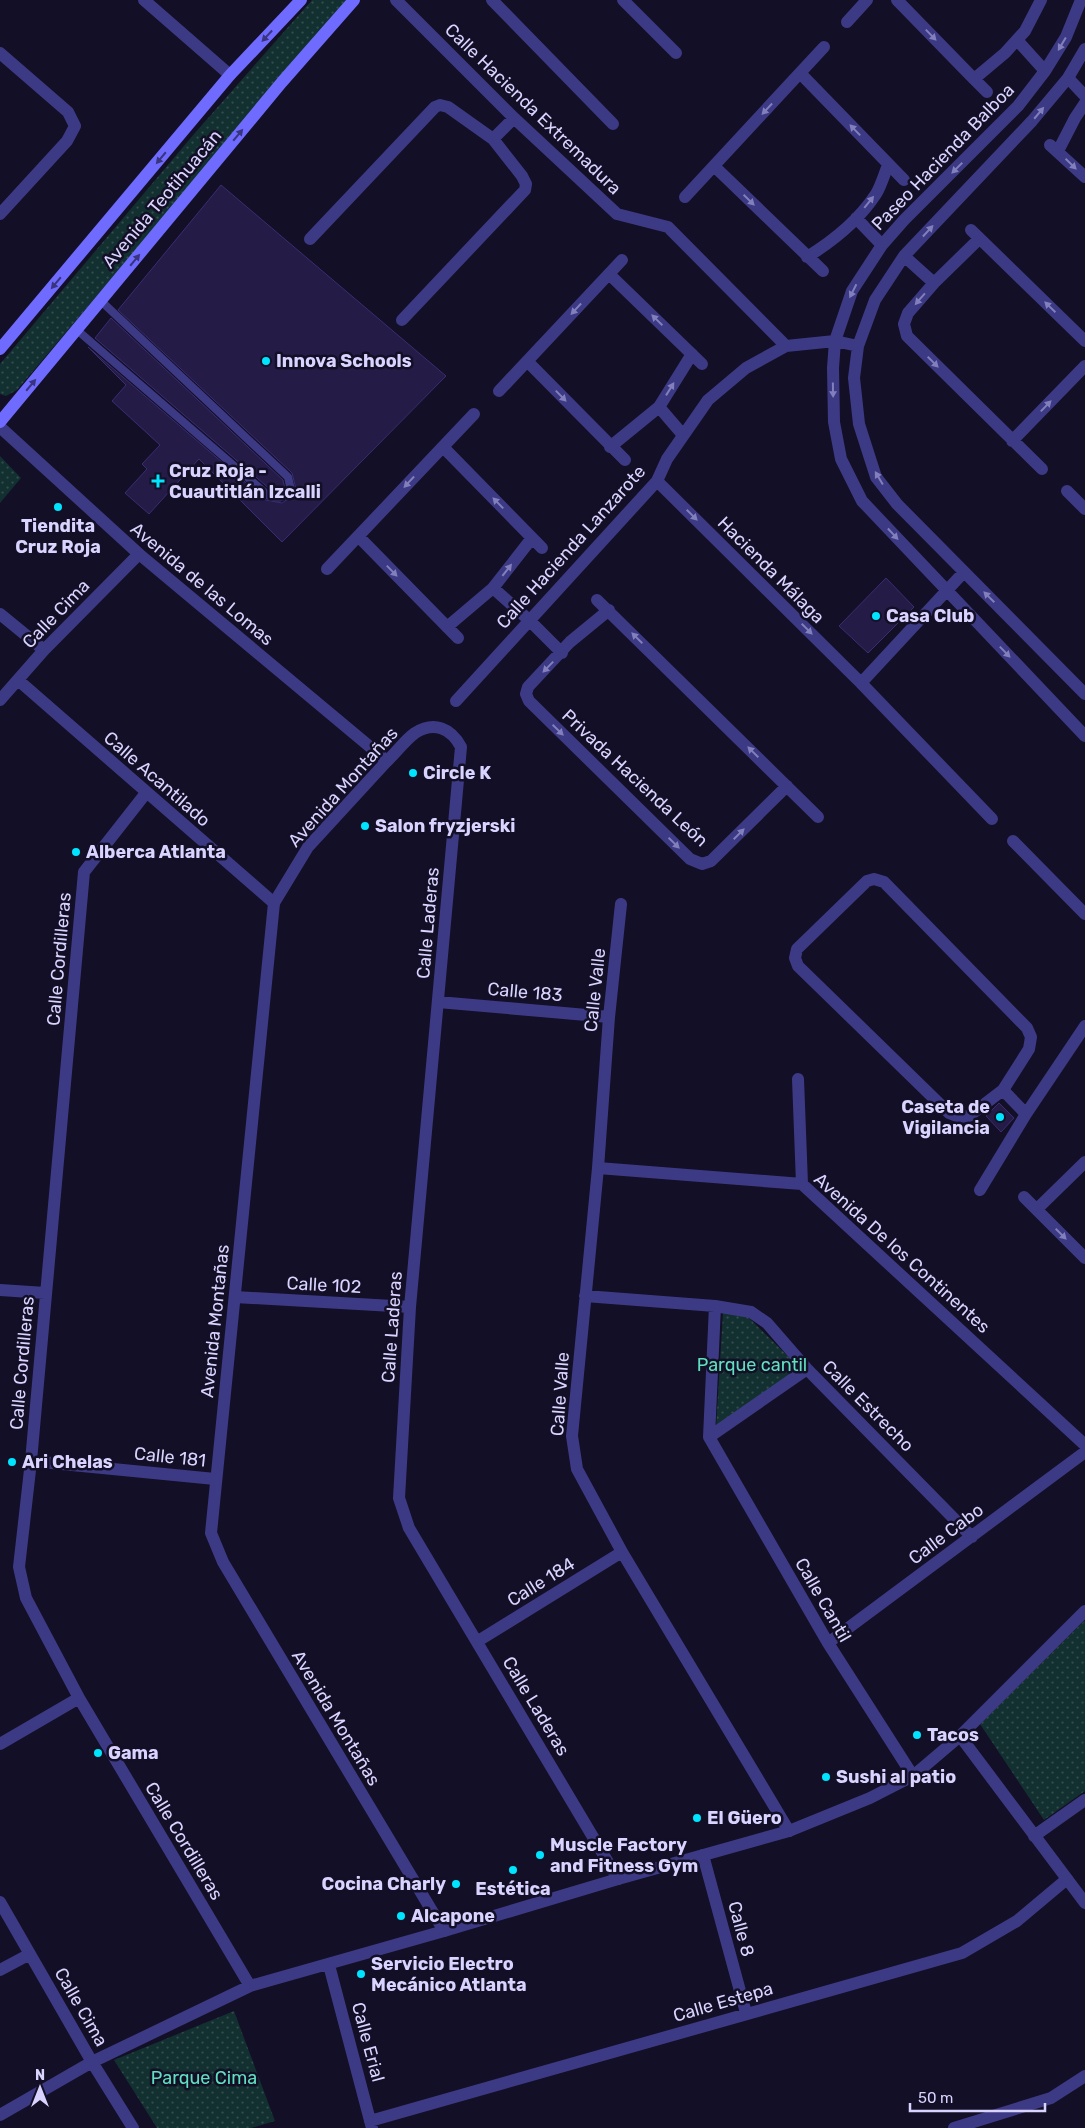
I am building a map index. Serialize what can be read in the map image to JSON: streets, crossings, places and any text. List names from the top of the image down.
{
  "streets": {
    "main road": ["Avenida Teotihuacán"],
    "street": [
      "Calle Hacienda Extremadura",
      "Paseo Hacienda Balboa",
      "Calle Hacienda Lanzarote",
      "Hacienda Málaga",
      "Avenida de las Lomas",
      "Calle Cima",
      "Privada Hacienda León",
      "Calle Acantilado",
      "Avenida Montañas",
      "Calle Laderas",
      "Calle Cordilleras",
      "Calle Valle",
      "Calle 183",
      "Avenida De los Continentes",
      "Calle 102",
      "Calle Estrecho",
      "Calle 181",
      "Calle Cabo",
      "Calle 184",
      "Calle Cantil",
      "Calle 8",
      "Calle Estepa",
      "Calle Erial"
    ]
  },
  "crossings": [
    ["Calle Hacienda Extremadura", "Calle Hacienda Lanzarote"],
    ["Paseo Hacienda Balboa", "Calle Hacienda Lanzarote"],
    ["Calle Hacienda Lanzarote", "Hacienda Málaga"],
    ["Avenida de las Lomas", "Calle Cima"],
    ["Avenida de las Lomas", "Avenida Montañas"],
    ["Calle Cima", "Calle Acantilado"],
    ["Calle Acantilado", "Avenida Montañas"],
    ["Calle Acantilado", "Calle Cordilleras"],
    ["Avenida Montañas", "Calle Laderas"],
    ["Avenida Montañas", "Calle 102"],
    ["Avenida Montañas", "Calle 181"],
    ["Calle Laderas", "Calle 183"],
    ["Calle Laderas", "Calle 102"],
    ["Calle Laderas", "Calle 184"],
    ["Calle Cordilleras", "Calle 181"],
    ["Calle Valle", "Calle 183"],
    ["Calle Valle", "Avenida De los Continentes"],
    ["Calle Valle", "Calle Estrecho"],
    ["Calle Valle", "Calle 184"],
    ["Calle Estrecho", "Calle Cabo"],
    ["Calle Cabo", "Calle Cantil"],
    ["Calle 8", "Calle Estepa"],
    ["Calle Estepa", "Calle Erial"]
  ],
  "one_way": ["Paseo Hacienda Balboa", "Hacienda Málaga"],
  "parks": ["Parque cantil", "Parque Cima"],
  "places": {
    "other": [
      "Innova Schools",
      "Tiendita Cruz Roja",
      "Casa Club",
      "Circle K",
      "Salon fryzjerski",
      "Alberca Atlanta",
      "Caseta de Vigilancia",
      "Ari Chelas",
      "Tacos",
      "Gama",
      "Sushi al patio",
      "El Güero",
      "Muscle Factory and Fitness Gym",
      "Estética",
      "Cocina Charly",
      "Alcapone",
      "Servicio Electro Mecánico Atlanta"
    ],
    "health": ["Cruz Roja - Cuautitlán Izcalli"]
  },
  "scale_bar": "50 m",
  "north": "top"
}
